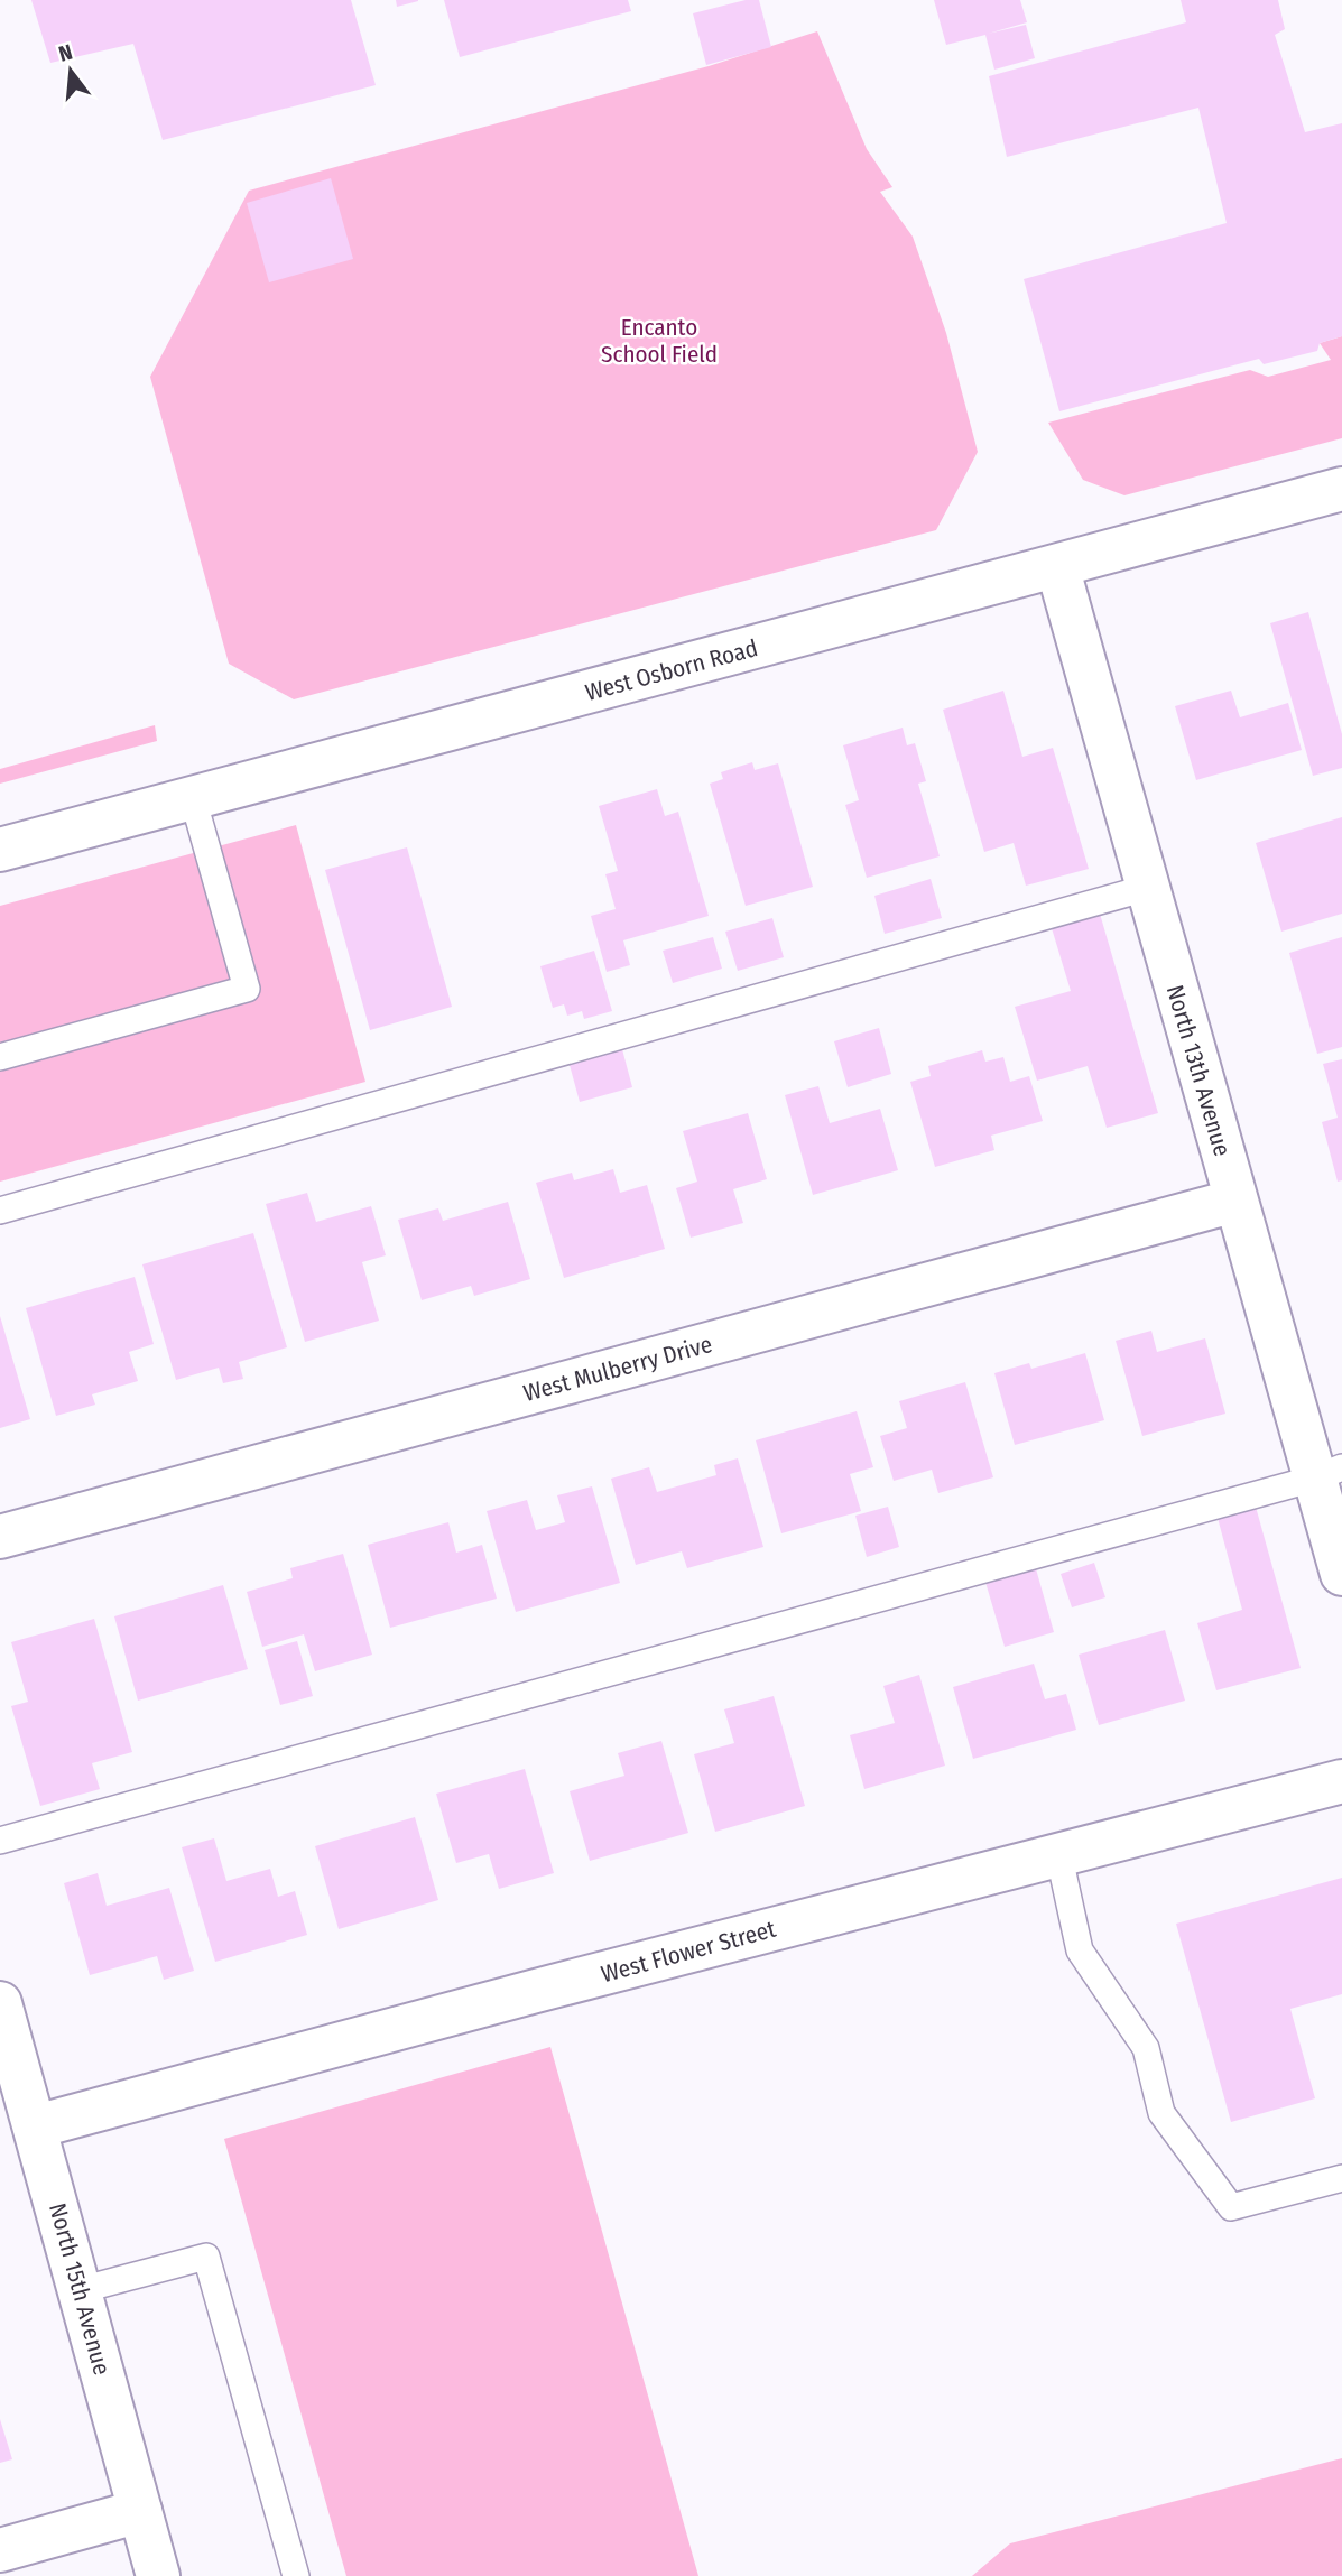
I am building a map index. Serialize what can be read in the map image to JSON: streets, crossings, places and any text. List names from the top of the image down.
{
  "streets": {
    "street": [
      "West Osborn Road",
      "North 13th Avenue",
      "West Mulberry Drive",
      "West Flower Street",
      "North 15th Avenue"
    ]
  },
  "crossings": [
    ["West Osborn Road", "North 13th Avenue"],
    ["North 13th Avenue", "West Mulberry Drive"],
    ["West Flower Street", "North 15th Avenue"]
  ],
  "parks": ["Encanto School Field"],
  "north": "top"
}
